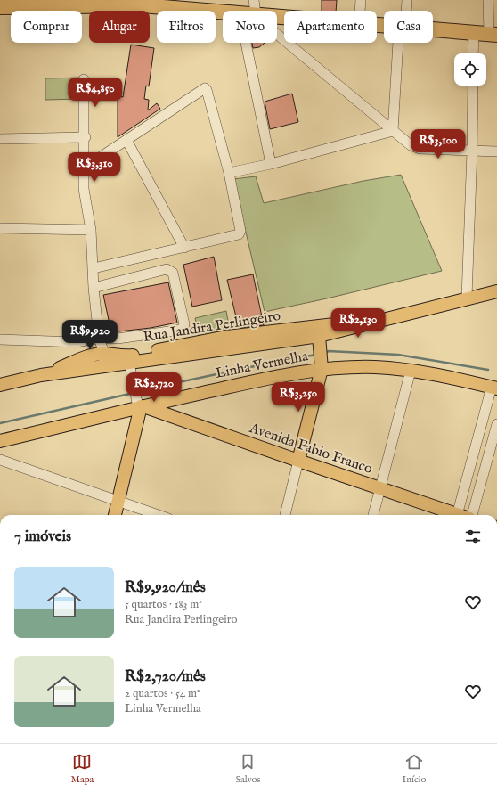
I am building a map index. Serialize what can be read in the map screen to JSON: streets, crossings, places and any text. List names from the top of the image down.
{
  "streets": {
    "main road": ["Rua Jandira Perlingeiro", "Linha Vermelha", "Avenida Fabio Franco"]
  },
  "crossings": [
    ["Linha Vermelha", "Avenida Fabio Franco"]
  ],
  "page": {
    "chip": [
      "Comprar",
      "Alugar",
      "Filtros",
      "Novo",
      "Apartamento",
      "Casa"
    ],
    "price": [
      "R$4,850",
      "R$3,100",
      "R$3,310",
      "R$2,130",
      "R$9,920",
      "R$2,720",
      "R$3,250"
    ],
    "heading": "7 imóveis",
    "list": [
      {
        "name": "R$9,920/mês",
        "note": "5 quartos · 183 m² · Rua Jandira Perlingeiro"
      },
      {
        "name": "R$2,720/mês",
        "note": "2 quartos · 54 m² · Linha Vermelha"
      }
    ],
    "tabs": ["Mapa", "Salvos", "Início"]
  }
}
